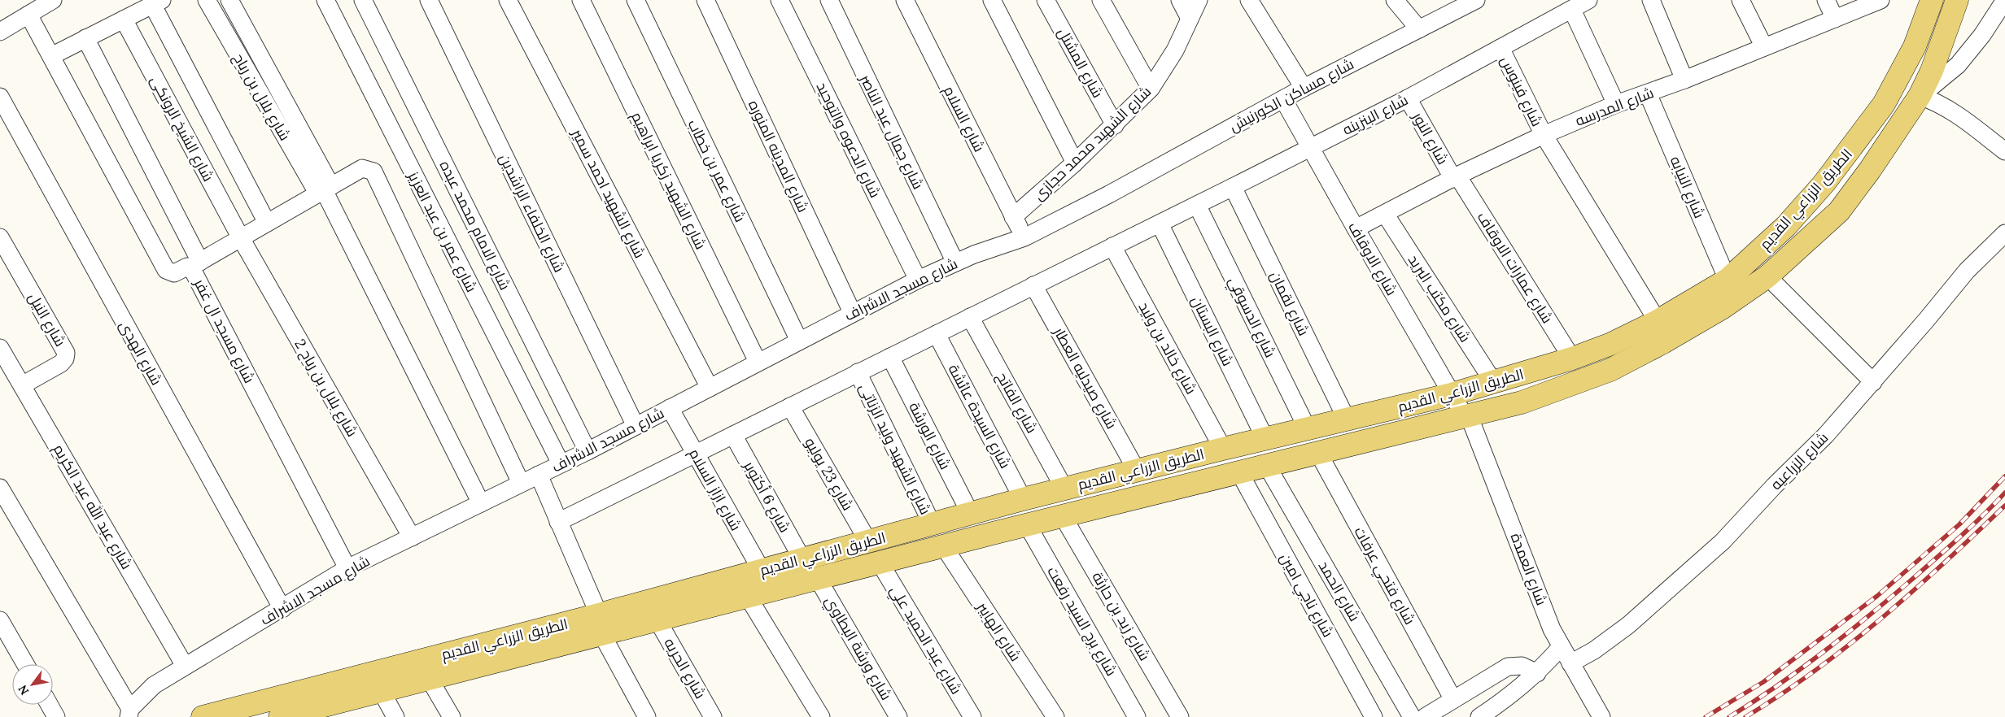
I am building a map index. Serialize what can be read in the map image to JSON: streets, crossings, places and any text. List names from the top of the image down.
{
  "streets": {
    "main road": ["الطريق الزراعي القديم"],
    "street": [
      "شارع المشتل",
      "شارع فينوس",
      "شارع مساكن الكورنيش",
      "شارع بلال بن رباح",
      "شارع المدرسه",
      "شارع البنزينه",
      "شارع السلام",
      "شارع الشيخ الرونكى",
      "شارع جمال عبد الناصر",
      "شارع النور",
      "شارع الدعوه والتوحيد",
      "شارع الشهيد محمد حجازى",
      "شارع المدينه المنوره",
      "شارع عمر بن خطاب",
      "شارع الشهيد زكريا ابراهيم",
      "شارع النيابه",
      "شارع الشهيد احمد سمير",
      "شارع الخلفاء الراشدين",
      "شارع الامام محمد عبده",
      "شارع عمر بن عبد العزيز",
      "شارع الاوقاف",
      "شارع عمارات الاوقاف",
      "شارع مسجد الاشراف",
      "شارع مكتب البريد",
      "شارع لقمان",
      "شارع الدسوقي",
      "شارع النيل",
      "شارع مسجد ال غفر",
      "شارع البستان",
      "شارع خالد بن وليد",
      "شارع الهدى",
      "شارع صيدليه العطار",
      "شارع بلال بن رباح 2",
      "شارع الفاتح",
      "شارع السيدة عائشة",
      "شارع الورشة",
      "شارع الشهيد وليد الزناتى",
      "شارع الزراعيه",
      "شارع 23 يوليو",
      "شارع ازاز السلام",
      "شارع 6 أكتوبر",
      "شارع عبد الله عبد الكريم",
      "شارع العمدة",
      "شارع فتحي عرفات",
      "شارع الحمد",
      "شارع ناجي امين",
      "شارع زيد بن حارثة",
      "شارع برج السيد رفعت",
      "شارع الهايبر",
      "شارع عبد الحميد علي",
      "شارع ورشة البطاوي",
      "شارع الحريه"
    ]
  },
  "crossings": [
    ["شارع المشتل", "شارع الشهيد محمد حجازى"],
    ["شارع فينوس", "شارع المدرسه"],
    ["شارع فينوس", "شارع البنزينه"],
    ["شارع فينوس", "الطريق الزراعي القديم"],
    ["شارع مساكن الكورنيش", "شارع الاوقاف"],
    ["شارع مساكن الكورنيش", "شارع مسجد الاشراف"],
    ["شارع المدرسه", "شارع النور"],
    ["شارع المدرسه", "شارع النيابه"],
    ["شارع المدرسه", "شارع الاوقاف"],
    ["شارع المدرسه", "شارع عمارات الاوقاف"],
    ["شارع المدرسه", "شارع مكتب البريد"],
    ["شارع البنزينه", "شارع النور"],
    ["شارع البنزينه", "شارع الاوقاف"],
    ["شارع البنزينه", "شارع لقمان"],
    ["شارع البنزينه", "شارع الدسوقي"],
    ["شارع البنزينه", "شارع البستان"],
    ["شارع السلام", "شارع الشهيد محمد حجازى"],
    ["شارع السلام", "شارع مسجد الاشراف"],
    ["شارع الشيخ الرونكى", "شارع بلال بن رباح 2"],
    ["شارع جمال عبد الناصر", "شارع مسجد الاشراف"],
    ["شارع النور", "شارع عمارات الاوقاف"],
    ["شارع الدعوه والتوحيد", "شارع مسجد الاشراف"],
    ["شارع المدينه المنوره", "شارع مسجد الاشراف"],
    ["شارع عمر بن خطاب", "شارع مسجد الاشراف"],
    ["شارع الشهيد زكريا ابراهيم", "شارع مسجد الاشراف"],
    ["شارع النيابه", "الطريق الزراعي القديم"],
    ["شارع الشهيد احمد سمير", "شارع مسجد الاشراف"],
    ["الطريق الزراعي القديم", "شارع الاوقاف"],
    ["الطريق الزراعي القديم", "شارع عمارات الاوقاف"],
    ["الطريق الزراعي القديم", "شارع مكتب البريد"],
    ["الطريق الزراعي القديم", "شارع لقمان"],
    ["الطريق الزراعي القديم", "شارع الدسوقي"],
    ["الطريق الزراعي القديم", "شارع البستان"],
    ["الطريق الزراعي القديم", "شارع خالد بن وليد"],
    ["الطريق الزراعي القديم", "شارع صيدليه العطار"],
    ["الطريق الزراعي القديم", "شارع الفاتح"],
    ["الطريق الزراعي القديم", "شارع السيدة عائشة"],
    ["الطريق الزراعي القديم", "شارع الورشة"],
    ["الطريق الزراعي القديم", "شارع الشهيد وليد الزناتى"],
    ["الطريق الزراعي القديم", "شارع 23 يوليو"],
    ["الطريق الزراعي القديم", "شارع ازاز السلام"],
    ["الطريق الزراعي القديم", "شارع 6 أكتوبر"],
    ["الطريق الزراعي القديم", "شارع العمدة"],
    ["الطريق الزراعي القديم", "شارع فتحي عرفات"],
    ["الطريق الزراعي القديم", "شارع الحمد"],
    ["الطريق الزراعي القديم", "شارع ناجي امين"],
    ["الطريق الزراعي القديم", "شارع زيد بن حارثة"],
    ["الطريق الزراعي القديم", "شارع برج السيد رفعت"],
    ["الطريق الزراعي القديم", "شارع الهايبر"],
    ["الطريق الزراعي القديم", "شارع عبد الحميد علي"],
    ["الطريق الزراعي القديم", "شارع ورشة البطاوي"],
    ["الطريق الزراعي القديم", "شارع الحريه"],
    ["شارع الخلفاء الراشدين", "شارع مسجد الاشراف"],
    ["شارع الامام محمد عبده", "شارع مسجد الاشراف"],
    ["شارع عمر بن عبد العزيز", "شارع مسجد الاشراف"],
    ["شارع الاوقاف", "شارع العمدة"],
    ["شارع مسجد الاشراف", "شارع مسجد ال غفر"],
    ["شارع مسجد الاشراف", "شارع الهدى"],
    ["شارع مسجد الاشراف", "شارع بلال بن رباح 2"],
    ["شارع مسجد الاشراف", "شارع ازاز السلام"],
    ["شارع مسجد الاشراف", "شارع عبد الله عبد الكريم"],
    ["شارع النيل", "شارع عبد الله عبد الكريم"],
    ["شارع الزراعيه", "شارع العمدة"]
  ],
  "north": "bottom left"
}
